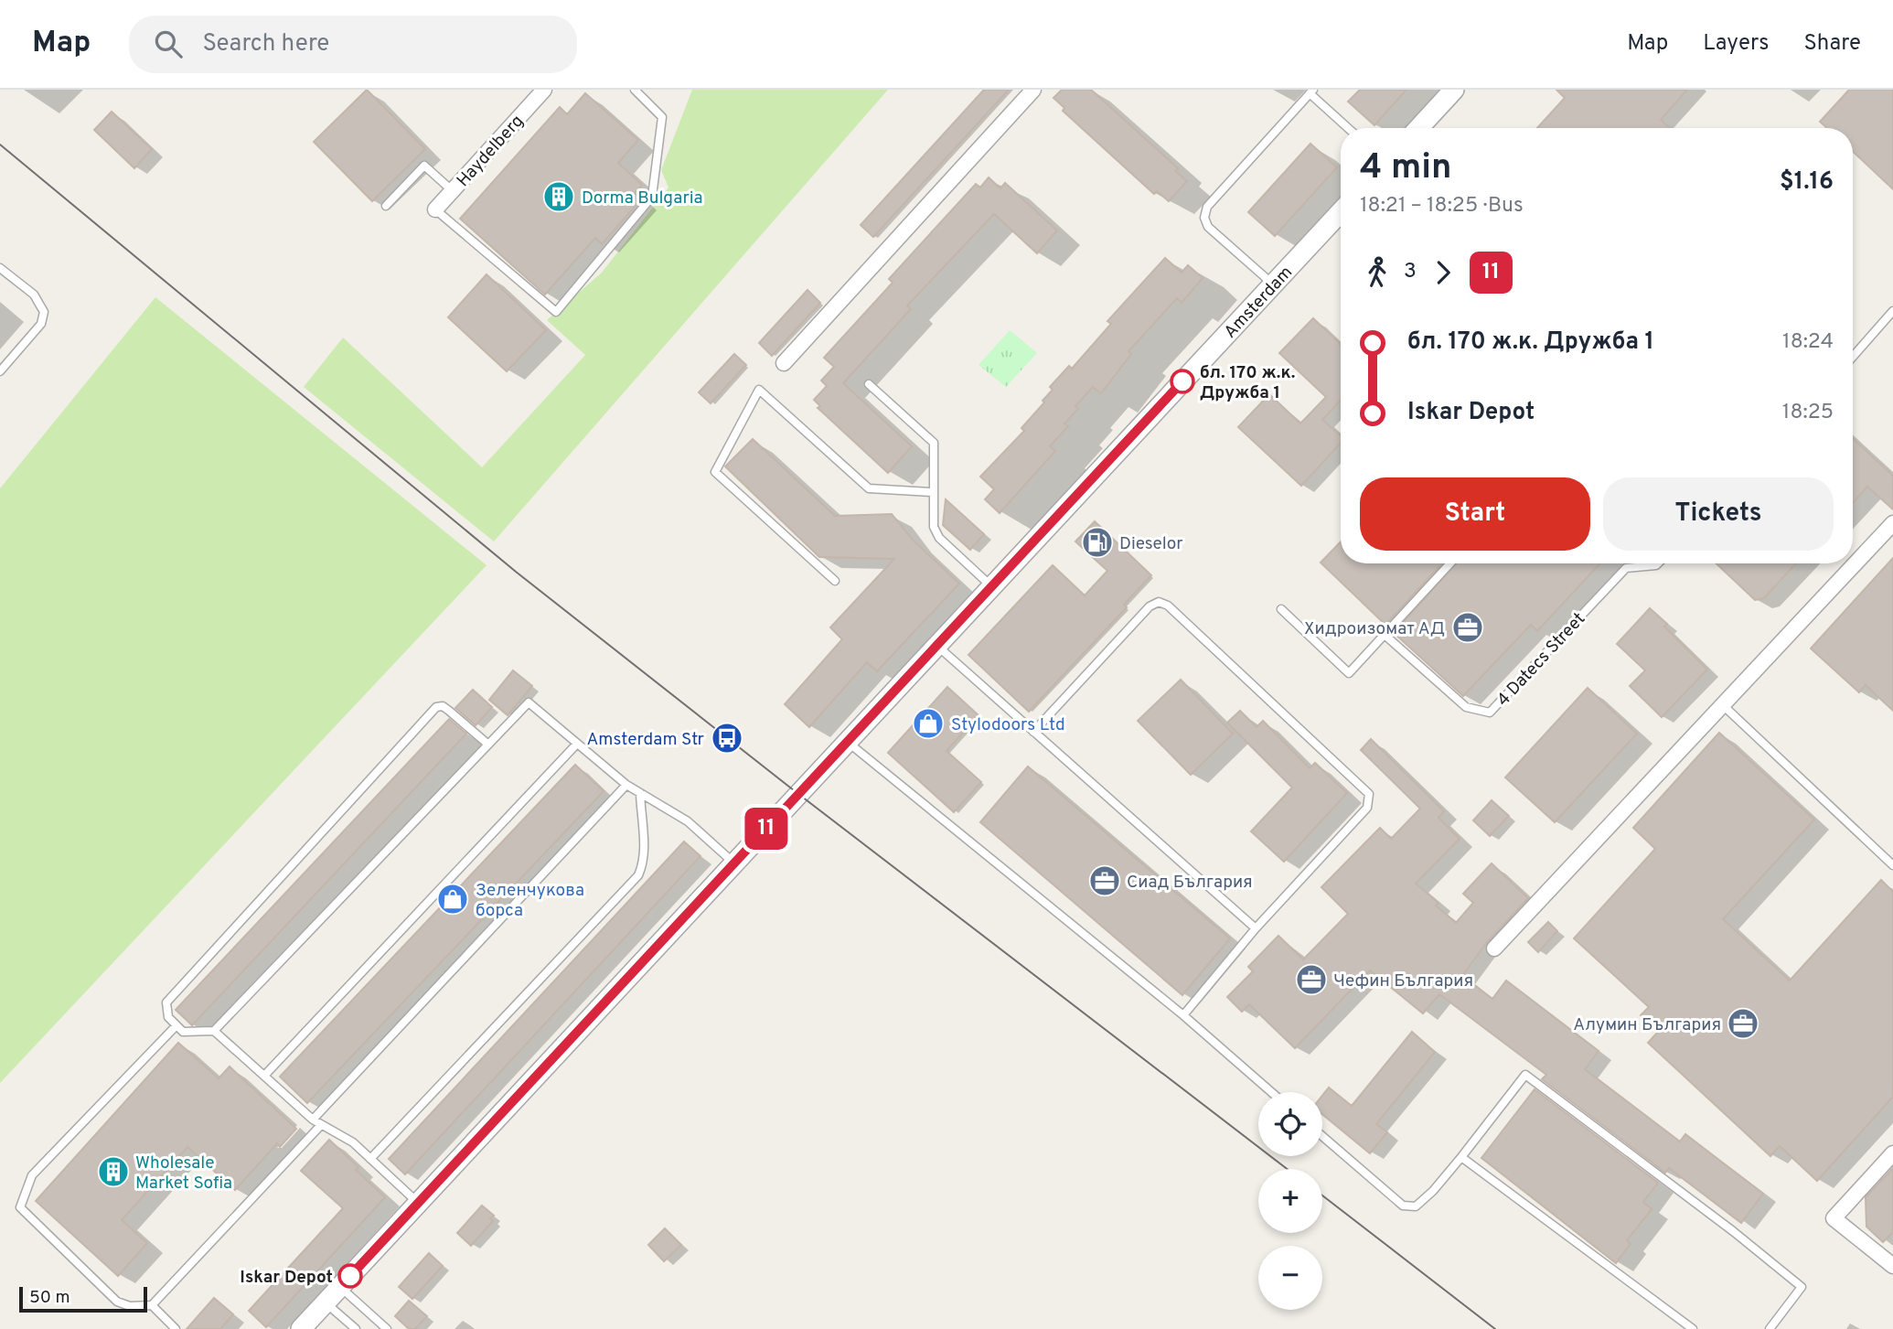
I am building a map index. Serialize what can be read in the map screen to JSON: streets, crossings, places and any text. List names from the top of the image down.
{
  "streets": {
    "street": ["Haydelberg", "Amsterdam"],
    "lane": ["4 Datecs Street"]
  },
  "places": {
    "building": ["Dorma Bulgaria", "Wholesale Market Sofia"],
    "other": ["бл. 170 ж.к. Дружба 1", "Iskar Depot"],
    "fuel station": ["Dieselor"],
    "office": [
      "Хидроизомат АД",
      "Сиад България",
      "Чефин България",
      "Алумин България"
    ],
    "shop": ["Stylodoors Ltd", "Зеленчукова борса"],
    "bus stop": ["Amsterdam Str"]
  },
  "lines": ["bus line 11"],
  "scale_bar": "50 m",
  "page": {
    "header": "Map",
    "search": "Search here",
    "nav": ["Map", "Layers", "Share"],
    "on_map": "11",
    "heading": ["4 min", "18:21 – 18:25 · Bus", "$1.16"],
    "legs": ["3", "11"],
    "list": [
      {
        "name": "бл. 170 ж.к. Дружба 1",
        "value": "18:24"
      },
      {
        "name": "Iskar Depot",
        "value": "18:25"
      }
    ],
    "buttons": ["Start", "Tickets"],
    "map_buttons": ["+", "−"],
    "scale": "50 m"
  }
}
